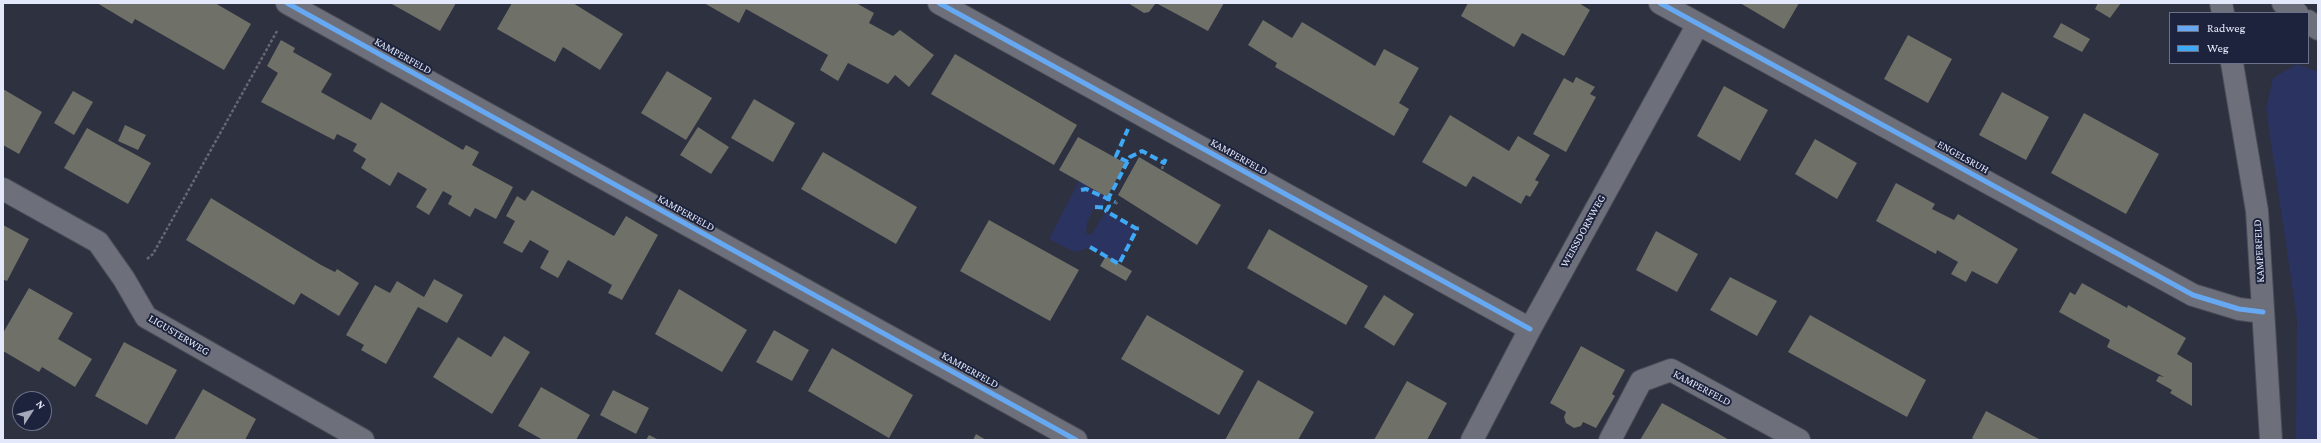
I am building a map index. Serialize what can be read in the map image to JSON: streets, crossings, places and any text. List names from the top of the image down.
{
  "streets": {
    "street": [
      "KAMPERFELD",
      "ENGELSRUH",
      "WEISSDORNWEG",
      "LIGUSTERWEG"
    ]
  },
  "crossings": [
    ["KAMPERFELD", "ENGELSRUH"],
    ["KAMPERFELD", "WEISSDORNWEG"],
    ["ENGELSRUH", "WEISSDORNWEG"]
  ],
  "legend": ["Radweg", "Weg"],
  "north": "top right"
}
